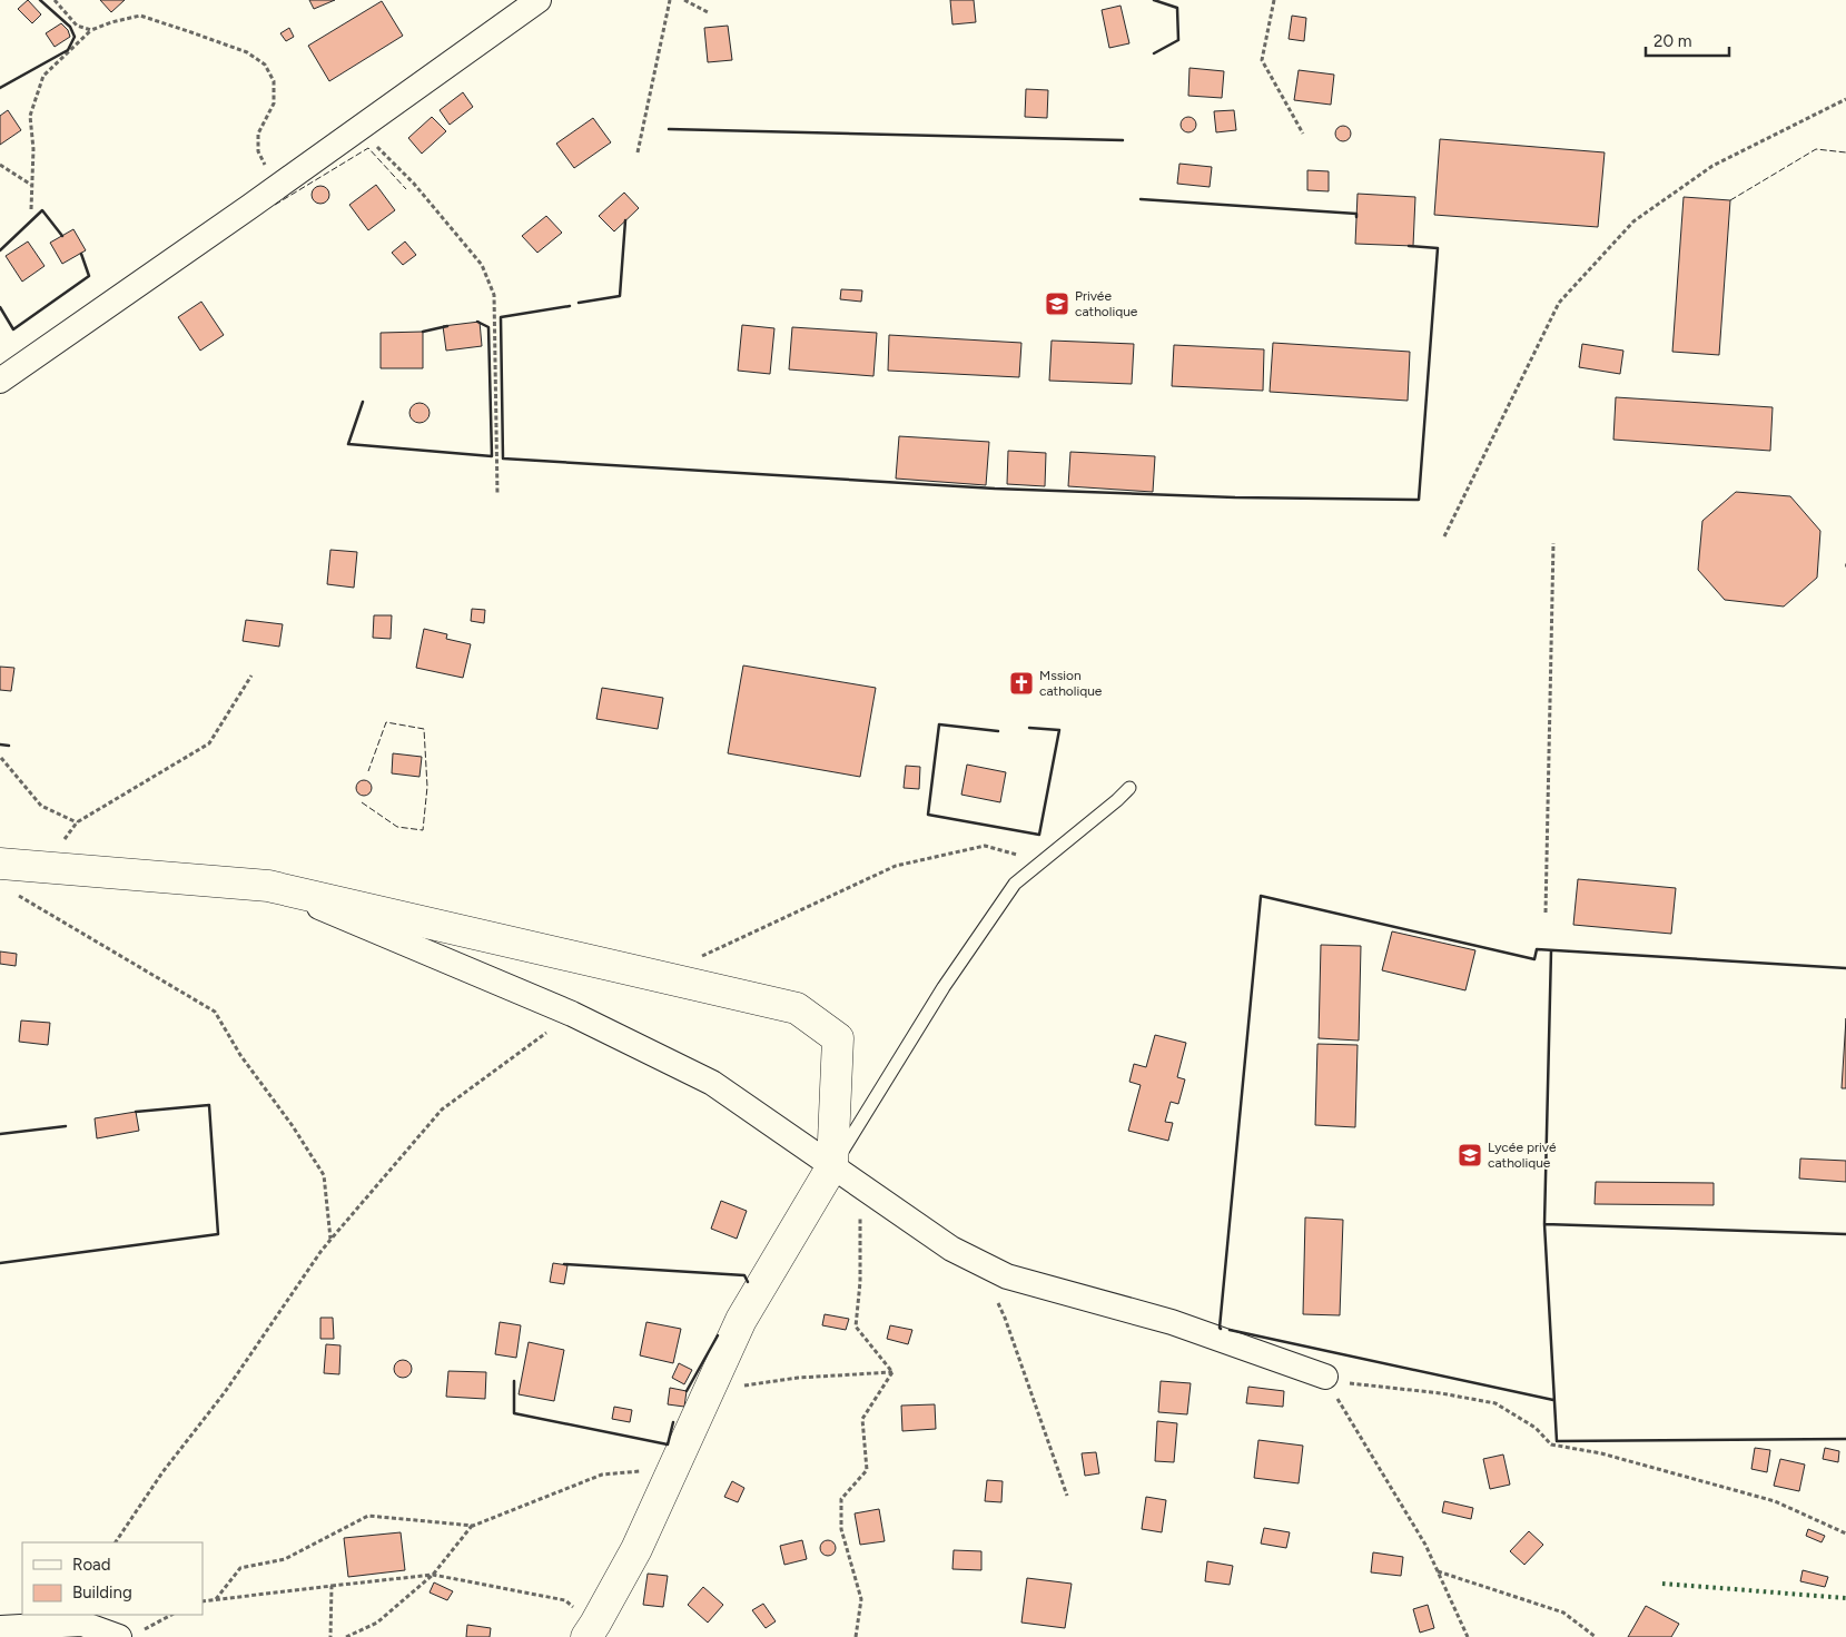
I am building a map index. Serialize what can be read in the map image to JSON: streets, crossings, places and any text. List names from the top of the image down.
{
  "places": {
    "school or university": ["Privée catholique", "Lycée privé catholique"],
    "church": ["Mssion catholique"]
  },
  "legend": ["Road", "Building"],
  "scale_bar": "20 m"
}
